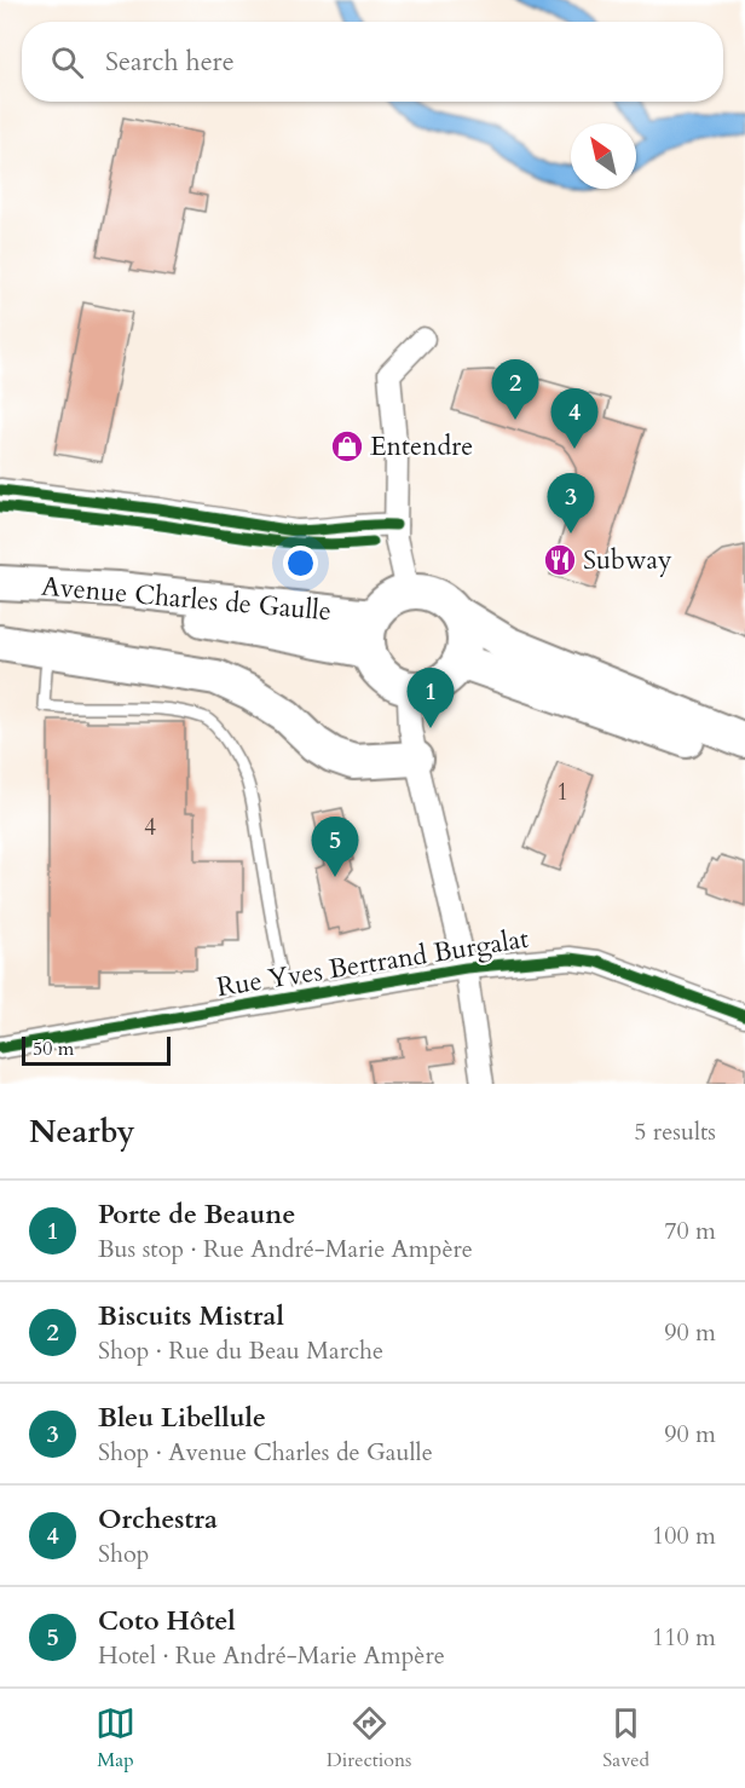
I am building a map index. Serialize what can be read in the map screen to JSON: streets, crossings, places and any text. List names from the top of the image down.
{
  "streets": {
    "main road": ["Avenue Charles de Gaulle"],
    "street": ["Rue Yves Bertrand Burgalat"]
  },
  "places": {
    "shop": ["Entendre"],
    "restaurant": ["Subway"]
  },
  "house_numbers": ["1", "4"],
  "scale_bar": "50 m",
  "north": "top left",
  "page": {
    "search": "Search here",
    "pins": [
      "2",
      "4",
      "3",
      "1",
      "5"
    ],
    "scale": "50 m",
    "heading": ["Nearby", "5 results"],
    "list": [
      {
        "mark": "1",
        "name": "Porte de Beaune",
        "note": "Bus stop · Rue André-Marie Ampère",
        "value": "70 m"
      },
      {
        "mark": "2",
        "name": "Biscuits Mistral",
        "note": "Shop · Rue du Beau Marche",
        "value": "90 m"
      },
      {
        "mark": "3",
        "name": "Bleu Libellule",
        "note": "Shop · Avenue Charles de Gaulle",
        "value": "90 m"
      },
      {
        "mark": "4",
        "name": "Orchestra",
        "note": "Shop",
        "value": "100 m"
      },
      {
        "mark": "5",
        "name": "Coto Hôtel",
        "note": "Hotel · Rue André-Marie Ampère",
        "value": "110 m"
      }
    ],
    "nav": ["Map", "Directions", "Saved"]
  }
}
